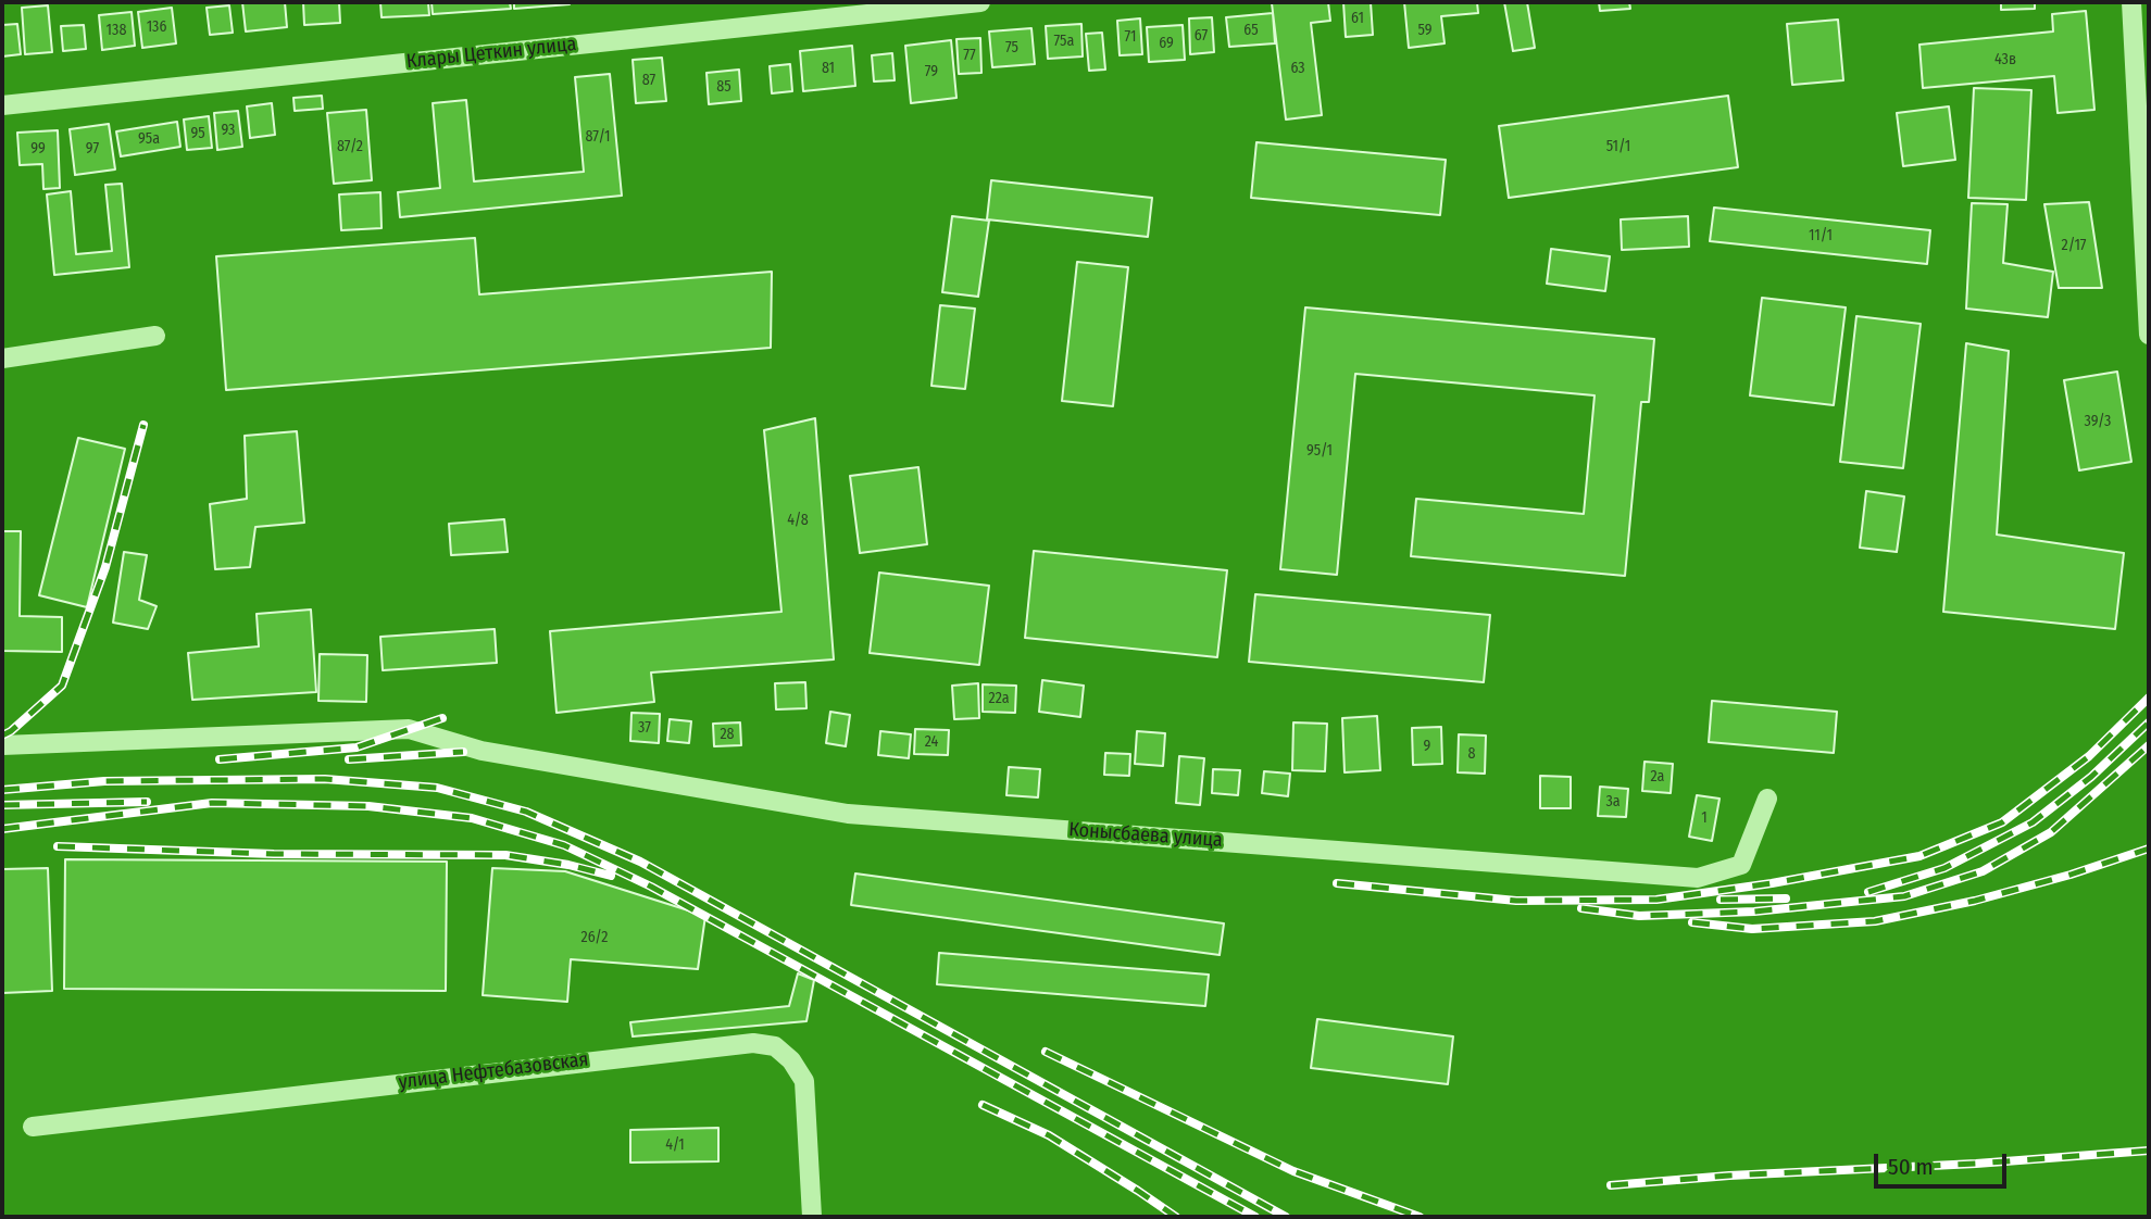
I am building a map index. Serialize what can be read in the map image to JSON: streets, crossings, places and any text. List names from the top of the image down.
{
  "streets": {
    "street": ["Клары Цеткин улица", "Конысбаева улица", "улица Нефтебазовская"]
  },
  "house_numbers": [
    "61",
    "136",
    "138",
    "65",
    "59",
    "67",
    "71",
    "75а",
    "69",
    "75",
    "77",
    "43в",
    "81",
    "63",
    "79",
    "87",
    "85",
    "93",
    "95",
    "87/1",
    "95а",
    "87/2",
    "51/1",
    "99",
    "97",
    "11/1",
    "2/17",
    "39/3",
    "95/1",
    "4/8",
    "22а",
    "37",
    "28",
    "24",
    "9",
    "8",
    "2а",
    "3а",
    "1",
    "26/2",
    "4/1"
  ],
  "scale_bar": "50 m"
}
